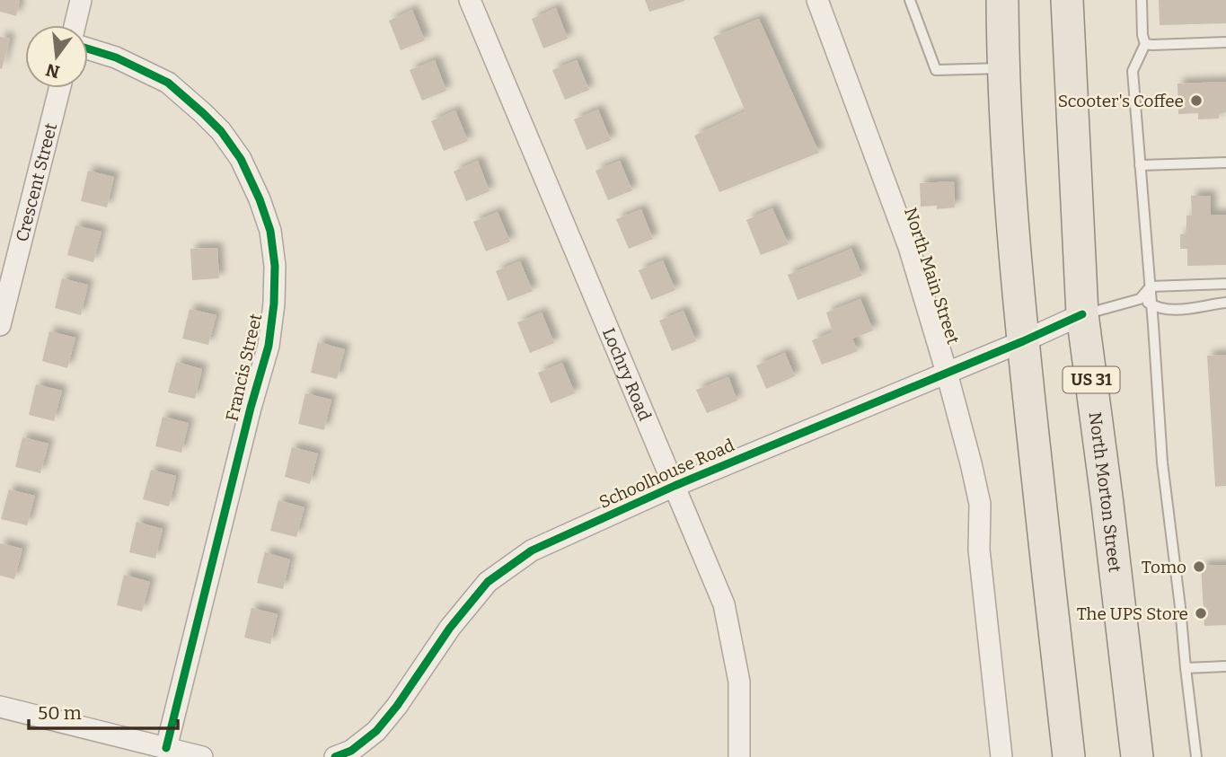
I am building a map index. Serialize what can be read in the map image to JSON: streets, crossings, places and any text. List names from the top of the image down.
{
  "streets": {
    "main road": ["US 31", "North Morton Street"],
    "street": [
      "Crescent Street",
      "North Main Street",
      "Francis Street",
      "Lochry Road",
      "Schoolhouse Road"
    ]
  },
  "crossings": [
    ["North Main Street", "Schoolhouse Road"],
    ["Lochry Road", "Schoolhouse Road"],
    ["Schoolhouse Road", "North Morton Street"]
  ],
  "places": ["Scooter's Coffee", "Tomo", "The UPS Store"],
  "scale_bar": "50 m",
  "north": "bottom"
}
